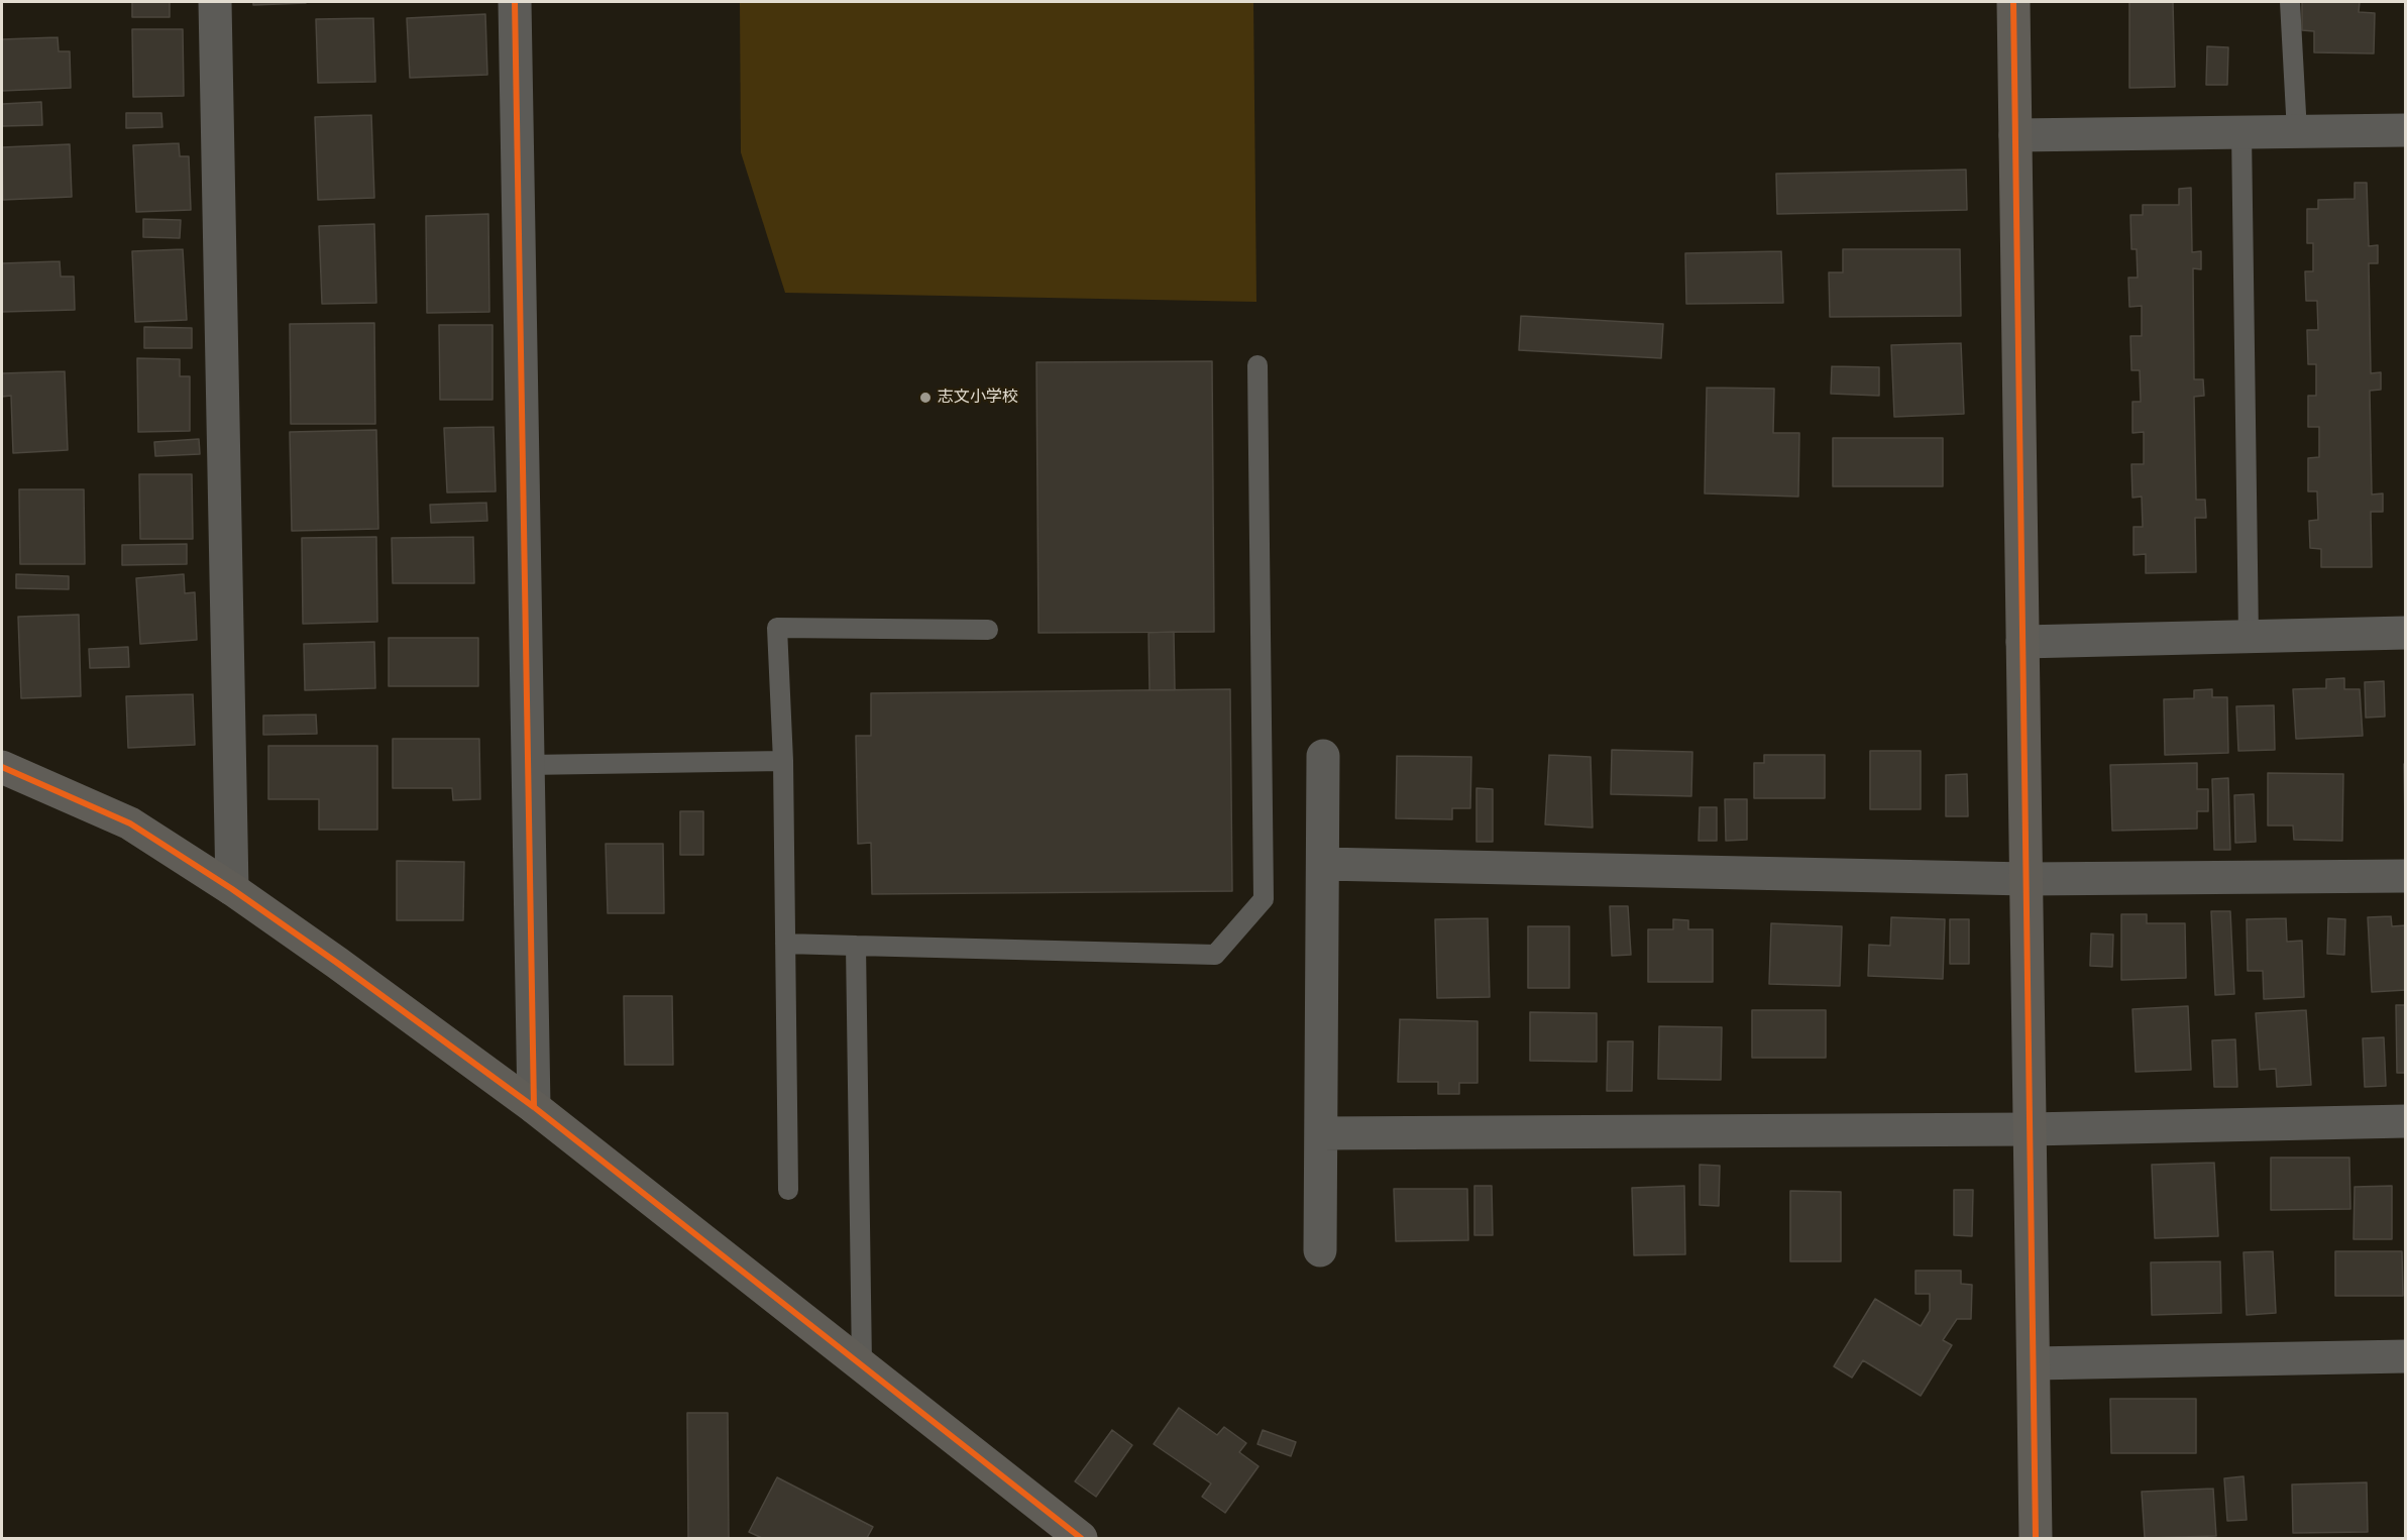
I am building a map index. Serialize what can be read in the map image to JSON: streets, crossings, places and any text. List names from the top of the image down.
{
  "places": ["志文小学校"]
}
